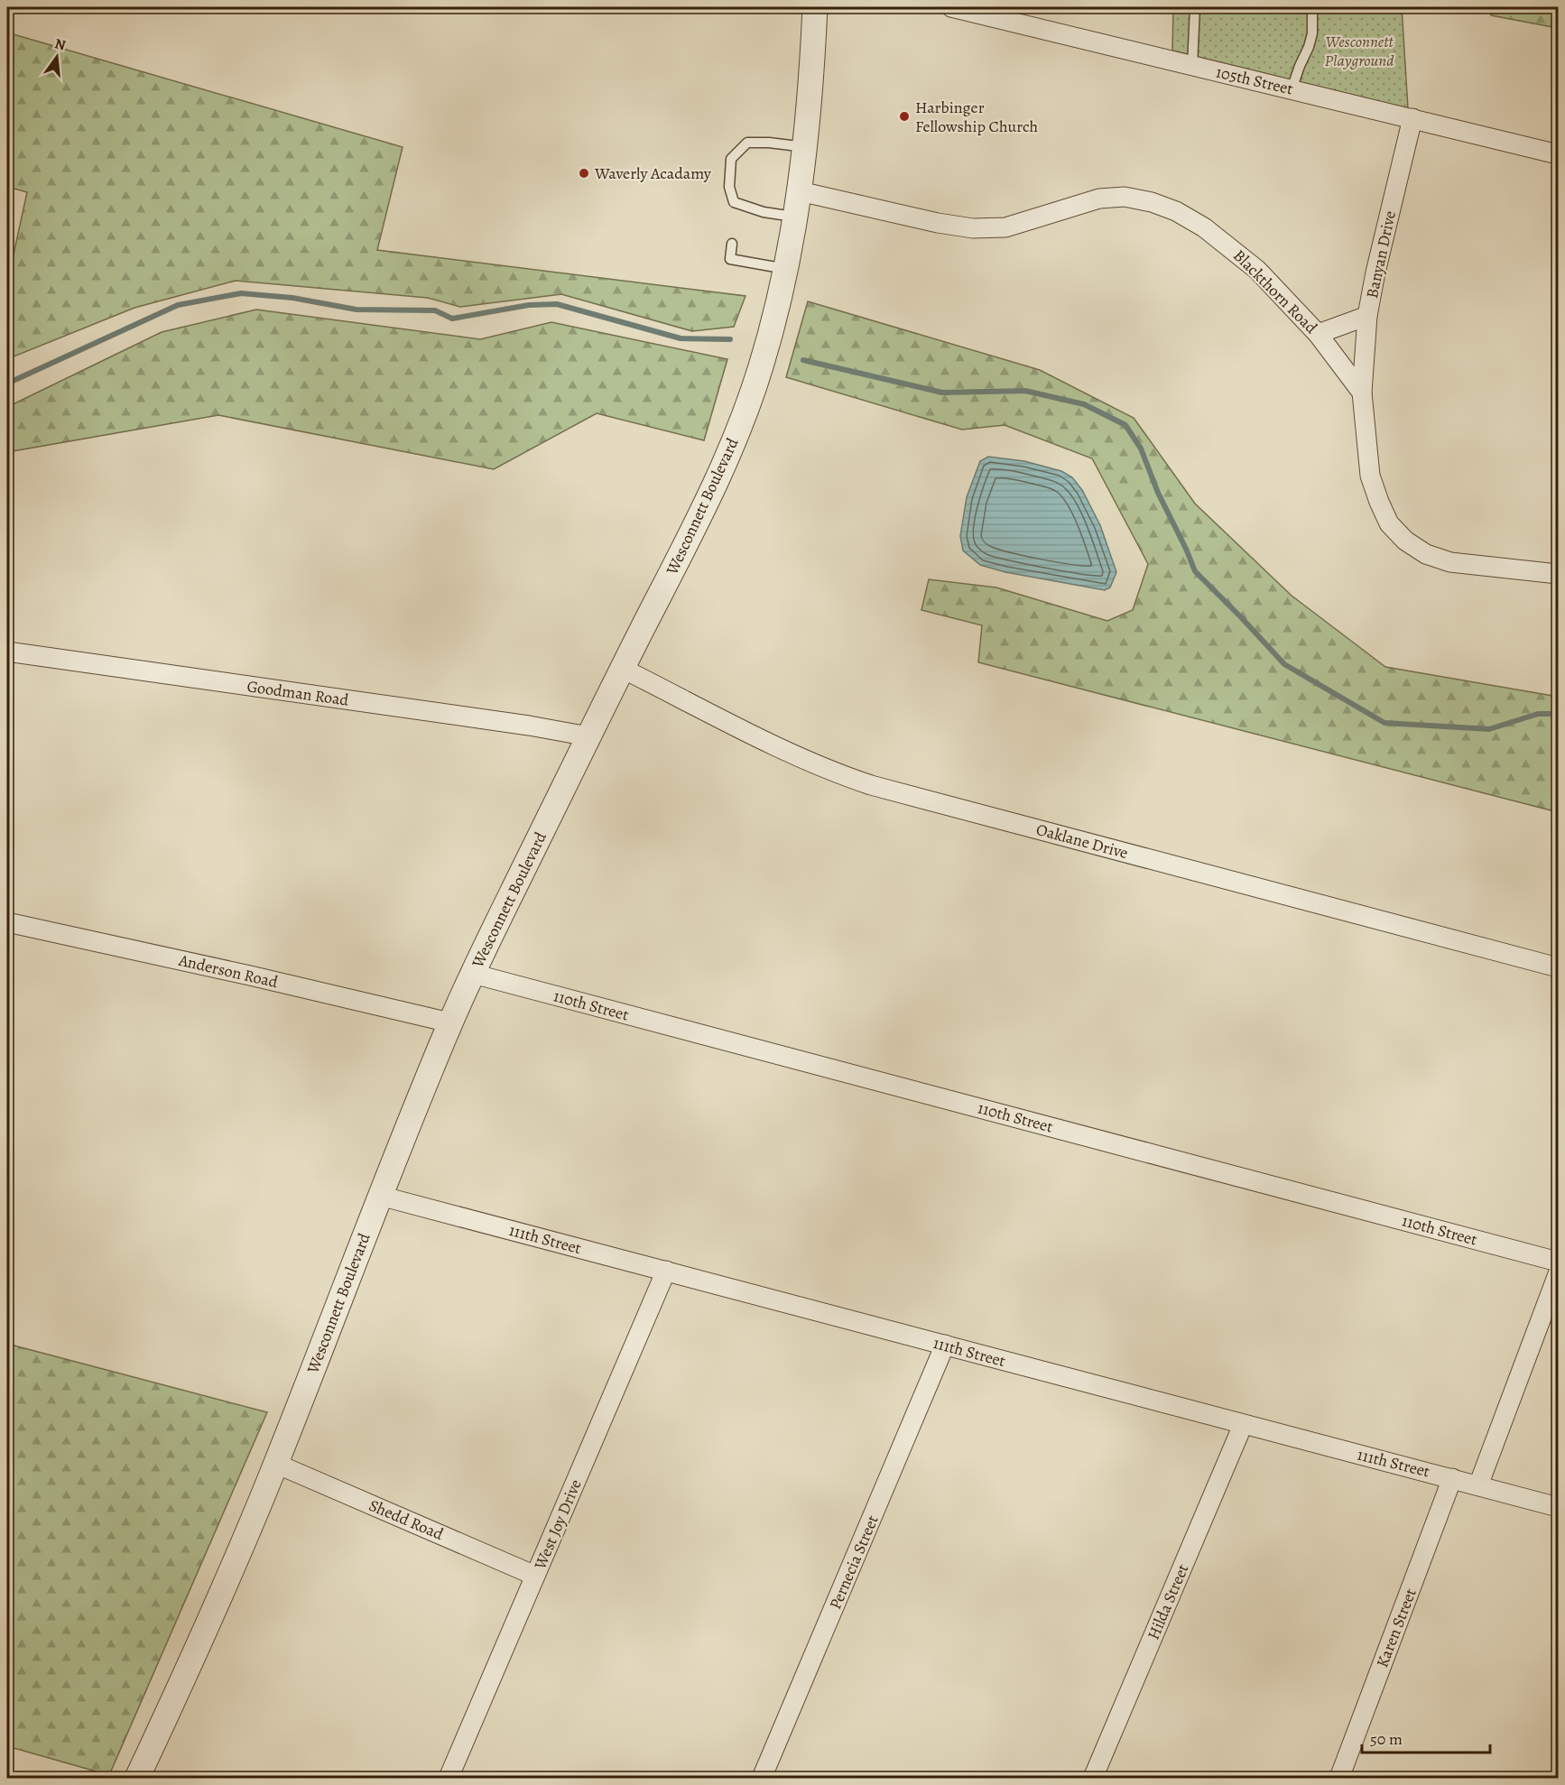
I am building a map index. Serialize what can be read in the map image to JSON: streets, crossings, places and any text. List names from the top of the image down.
{
  "streets": {
    "street": [
      "105th Street",
      "Banyan Drive",
      "Blackthorn Road",
      "Wesconnett Boulevard",
      "Goodman Road",
      "Oaklane Drive",
      "Anderson Road",
      "110th Street",
      "111th Street",
      "Shedd Road",
      "West Joy Drive",
      "Pernecia Street",
      "Hilda Street",
      "Karen Street"
    ]
  },
  "crossings": [
    ["105th Street", "Banyan Drive"],
    ["Banyan Drive", "Blackthorn Road"],
    ["Blackthorn Road", "Wesconnett Boulevard"],
    ["Wesconnett Boulevard", "Goodman Road"],
    ["Wesconnett Boulevard", "Oaklane Drive"],
    ["Wesconnett Boulevard", "Anderson Road"],
    ["Wesconnett Boulevard", "110th Street"],
    ["Wesconnett Boulevard", "111th Street"],
    ["Wesconnett Boulevard", "Shedd Road"],
    ["111th Street", "West Joy Drive"],
    ["111th Street", "Pernecia Street"],
    ["111th Street", "Hilda Street"],
    ["111th Street", "Karen Street"],
    ["Shedd Road", "West Joy Drive"]
  ],
  "parks": ["Wesconnett Playground"],
  "places": ["Harbinger Fellowship Church", "Waverly Acadamy"],
  "scale_bar": "50 m",
  "north": "top"
}
